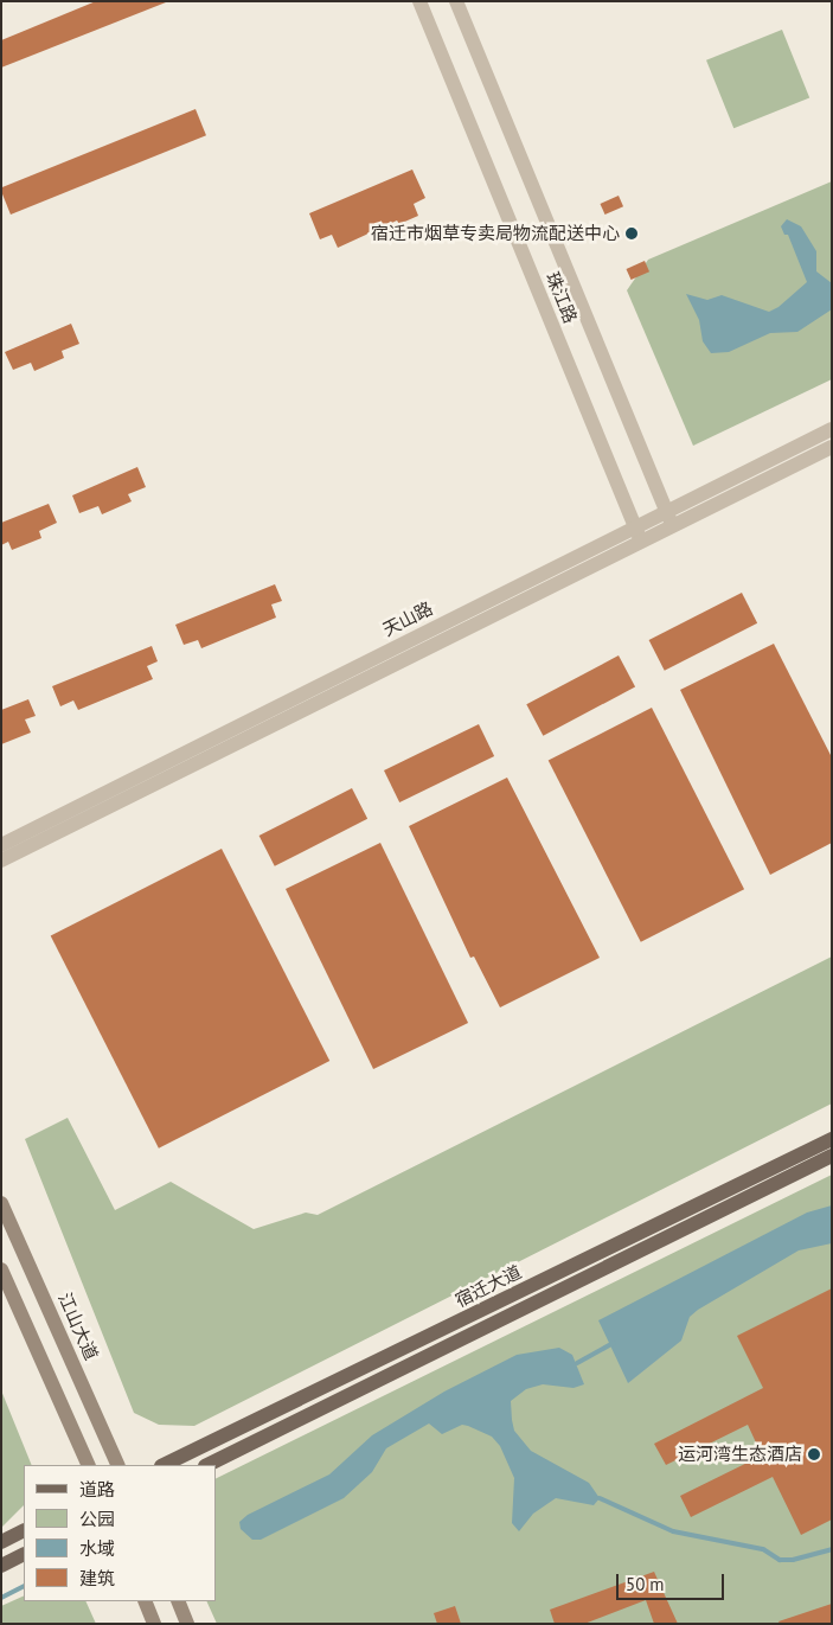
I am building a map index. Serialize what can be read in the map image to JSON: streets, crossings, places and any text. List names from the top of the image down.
{
  "streets": {
    "main road": ["宿迁大道", "江山大道"],
    "street": ["珠江路", "天山路"]
  },
  "crossings": [
    ["珠江路", "天山路"]
  ],
  "places": ["宿迁市烟草专卖局物流配送中心", "运河湾生态酒店"],
  "legend": [
    "道路",
    "公园",
    "水域",
    "建筑"
  ],
  "scale_bar": "50 m"
}
